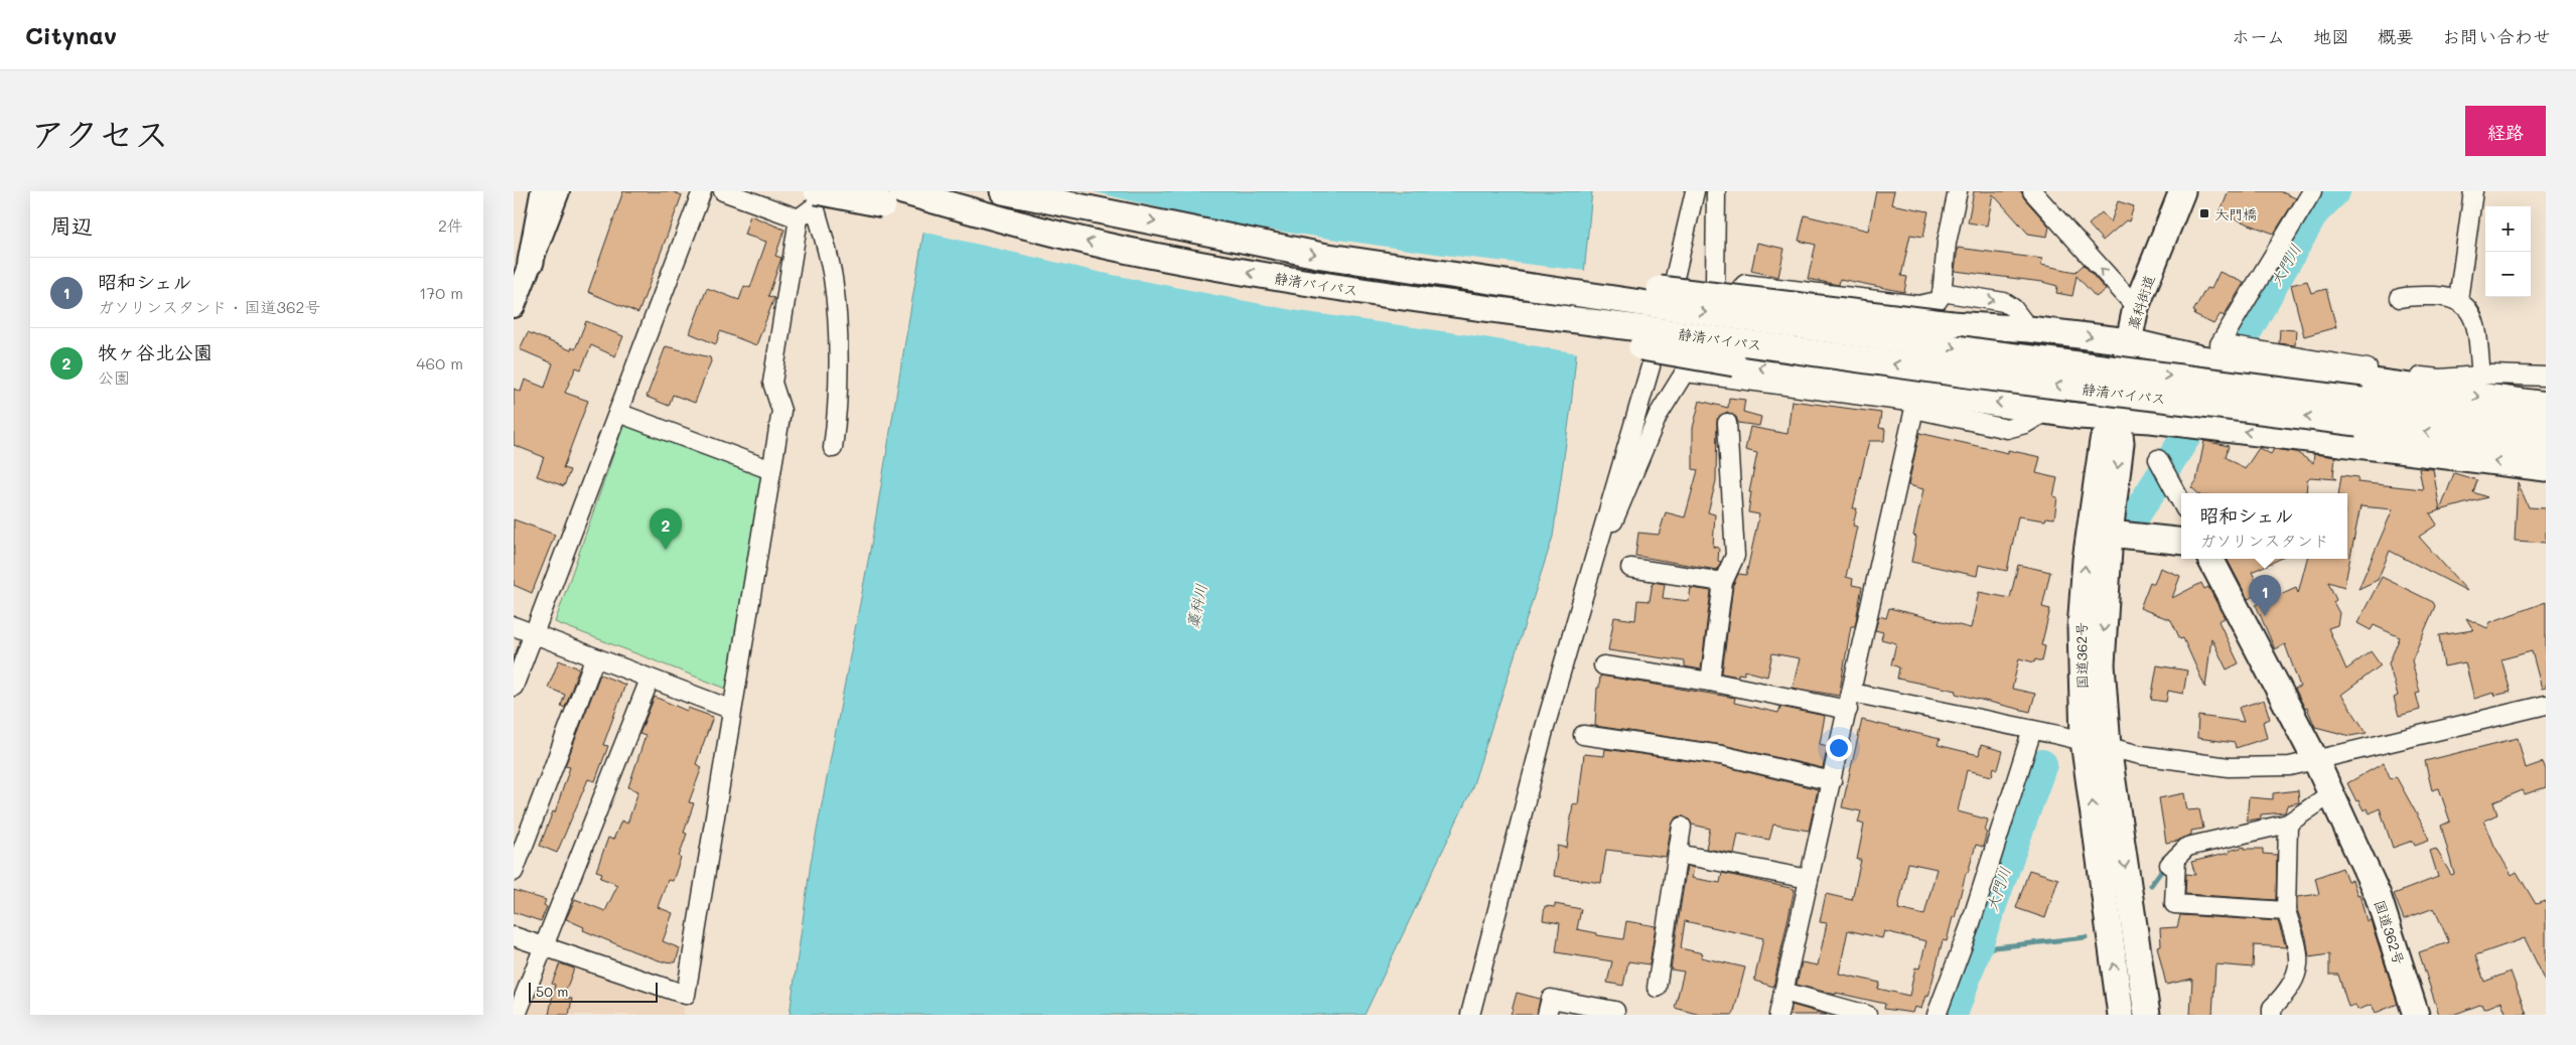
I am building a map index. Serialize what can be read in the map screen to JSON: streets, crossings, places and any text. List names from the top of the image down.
{
  "streets": {
    "highway": ["静清バイパス", "藁科街道", "国道362号"]
  },
  "crossings": [
    ["藁科街道", "国道362号"]
  ],
  "water": ["大門川", "藁科川"],
  "places": {
    "transit": ["大門橋"]
  },
  "scale_bar": "50 m",
  "page": {
    "header": "Citynav",
    "nav": [
      "ホーム",
      "地図",
      "概要",
      "お問い合わせ"
    ],
    "title": "アクセス",
    "buttons": "経路",
    "heading": ["周辺", "2件"],
    "map_buttons": ["+", "−"],
    "list": [
      {
        "mark": "1",
        "name": "昭和シェル",
        "note": "ガソリンスタンド · 国道362号",
        "value": "170 m"
      },
      {
        "mark": "2",
        "name": "牧ヶ谷北公園",
        "note": "公園",
        "value": "460 m"
      }
    ],
    "popup": ["昭和シェル", "ガソリンスタンド"],
    "pins": ["2", "1"],
    "scale": "50 m"
  }
}
